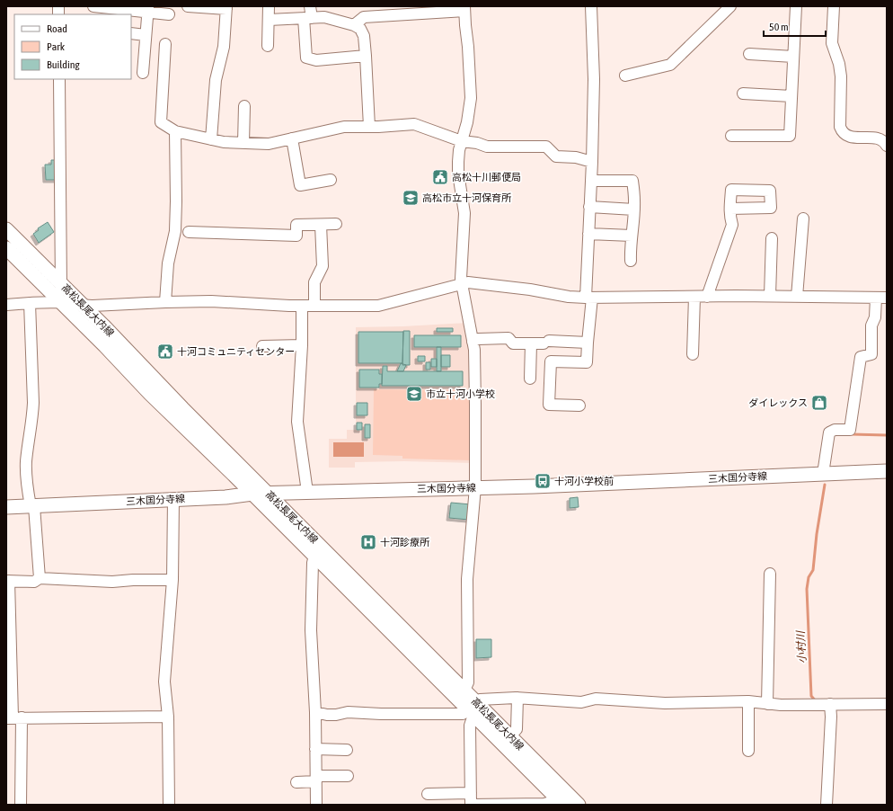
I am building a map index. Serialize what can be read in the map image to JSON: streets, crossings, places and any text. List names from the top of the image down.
{
  "streets": {
    "main road": ["高松長尾大内線", "三木国分寺線"]
  },
  "crossings": [
    ["高松長尾大内線", "三木国分寺線"]
  ],
  "water": ["小村川"],
  "places": {
    "public building": ["高松十川郵便局", "十河コミュニティセンター"],
    "school or university": ["高松市立十河保育所", "市立十河小学校"],
    "shop": ["ダイレックス"],
    "bus stop": ["十河小学校前"],
    "hospital": ["十河診療所"]
  },
  "legend": ["Road", "Park", "Building"],
  "scale_bar": "50 m"
}
